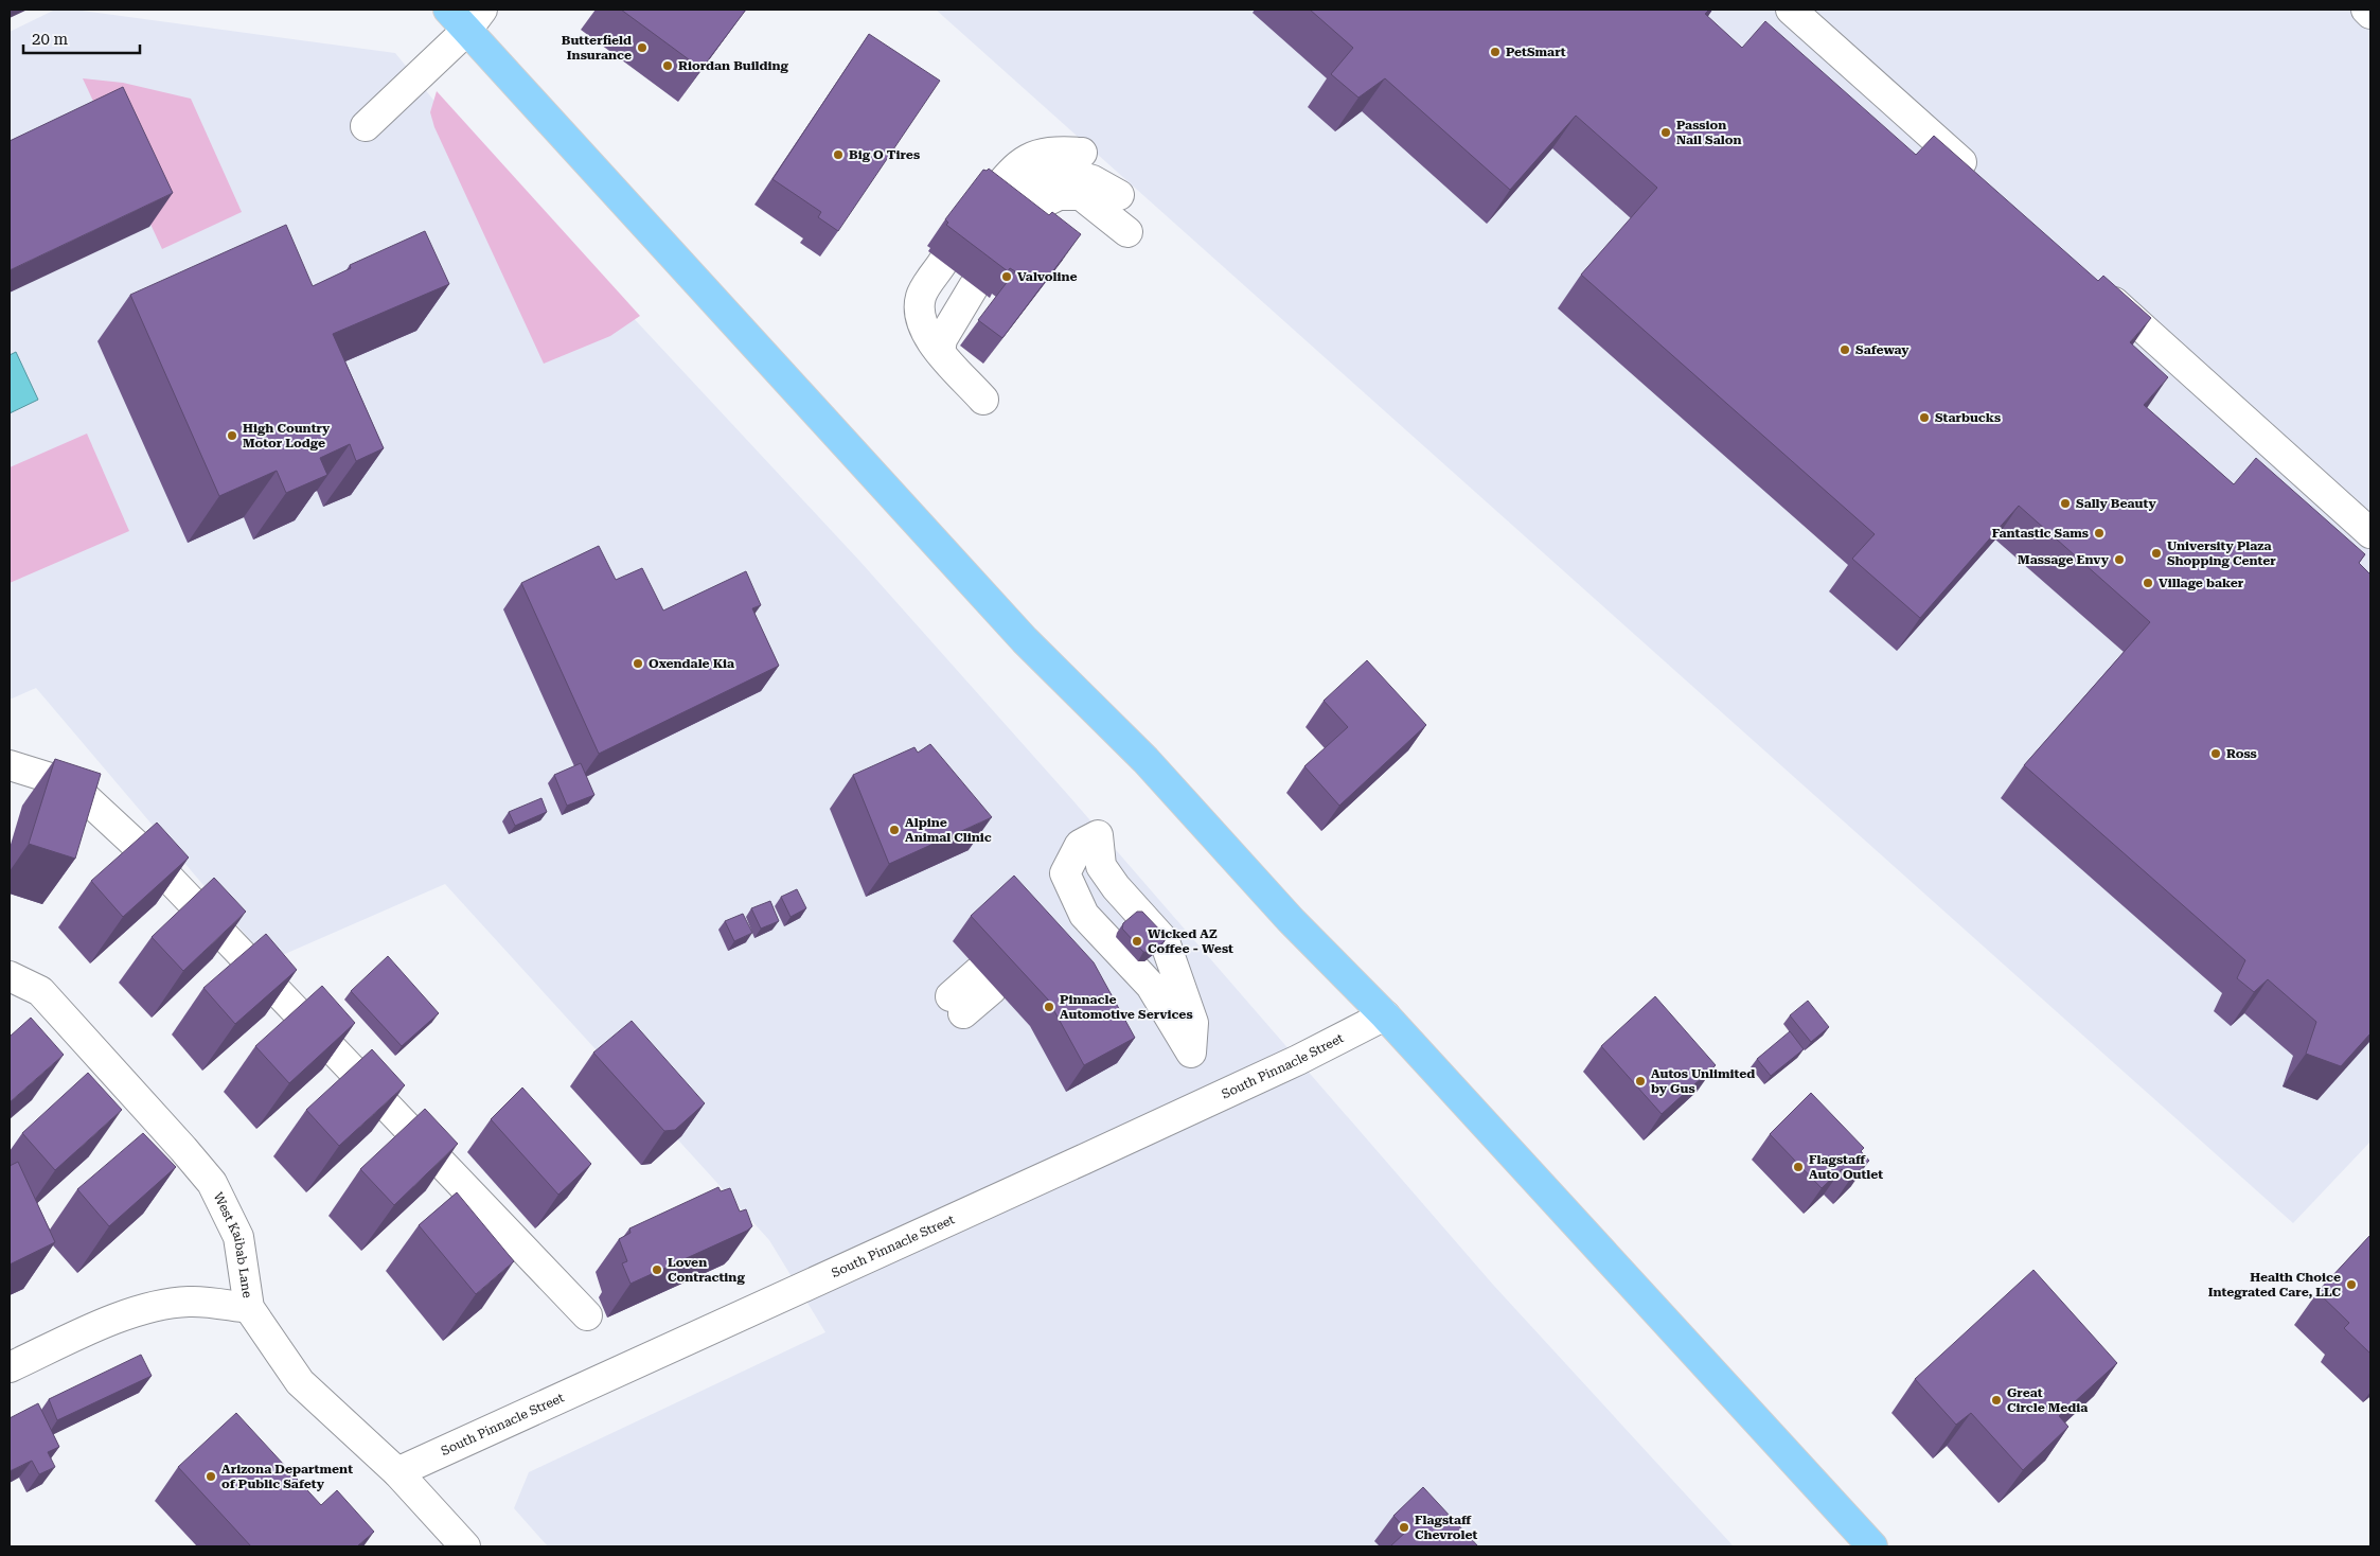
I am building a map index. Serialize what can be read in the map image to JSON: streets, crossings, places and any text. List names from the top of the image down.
{
  "streets": {
    "street": ["South Pinnacle Street", "West Kaibab Lane"]
  },
  "crossings": [
    ["South Pinnacle Street", "West Kaibab Lane"]
  ],
  "places": [
    "Butterfield Insurance",
    "PetSmart",
    "Riordan Building",
    "Passion Nail Salon",
    "Big O Tires",
    "Valvoline",
    "Safeway",
    "Starbucks",
    "High Country Motor Lodge",
    "Sally Beauty",
    "Fantastic Sams",
    "University Plaza Shopping Center",
    "Massage Envy",
    "Village baker",
    "Oxendale Kia",
    "Ross",
    "Alpine Animal Clinic",
    "Wicked AZ Coffee - West",
    "Pinnacle Automotive Services",
    "Autos Unlimited by Gus",
    "Flagstaff Auto Outlet",
    "Loven Contracting",
    "Health Choice Integrated Care, LLC",
    "Great Circle Media",
    "Arizona Department of Public Safety",
    "Flagstaff Chevrolet"
  ],
  "scale_bar": "20 m"
}
